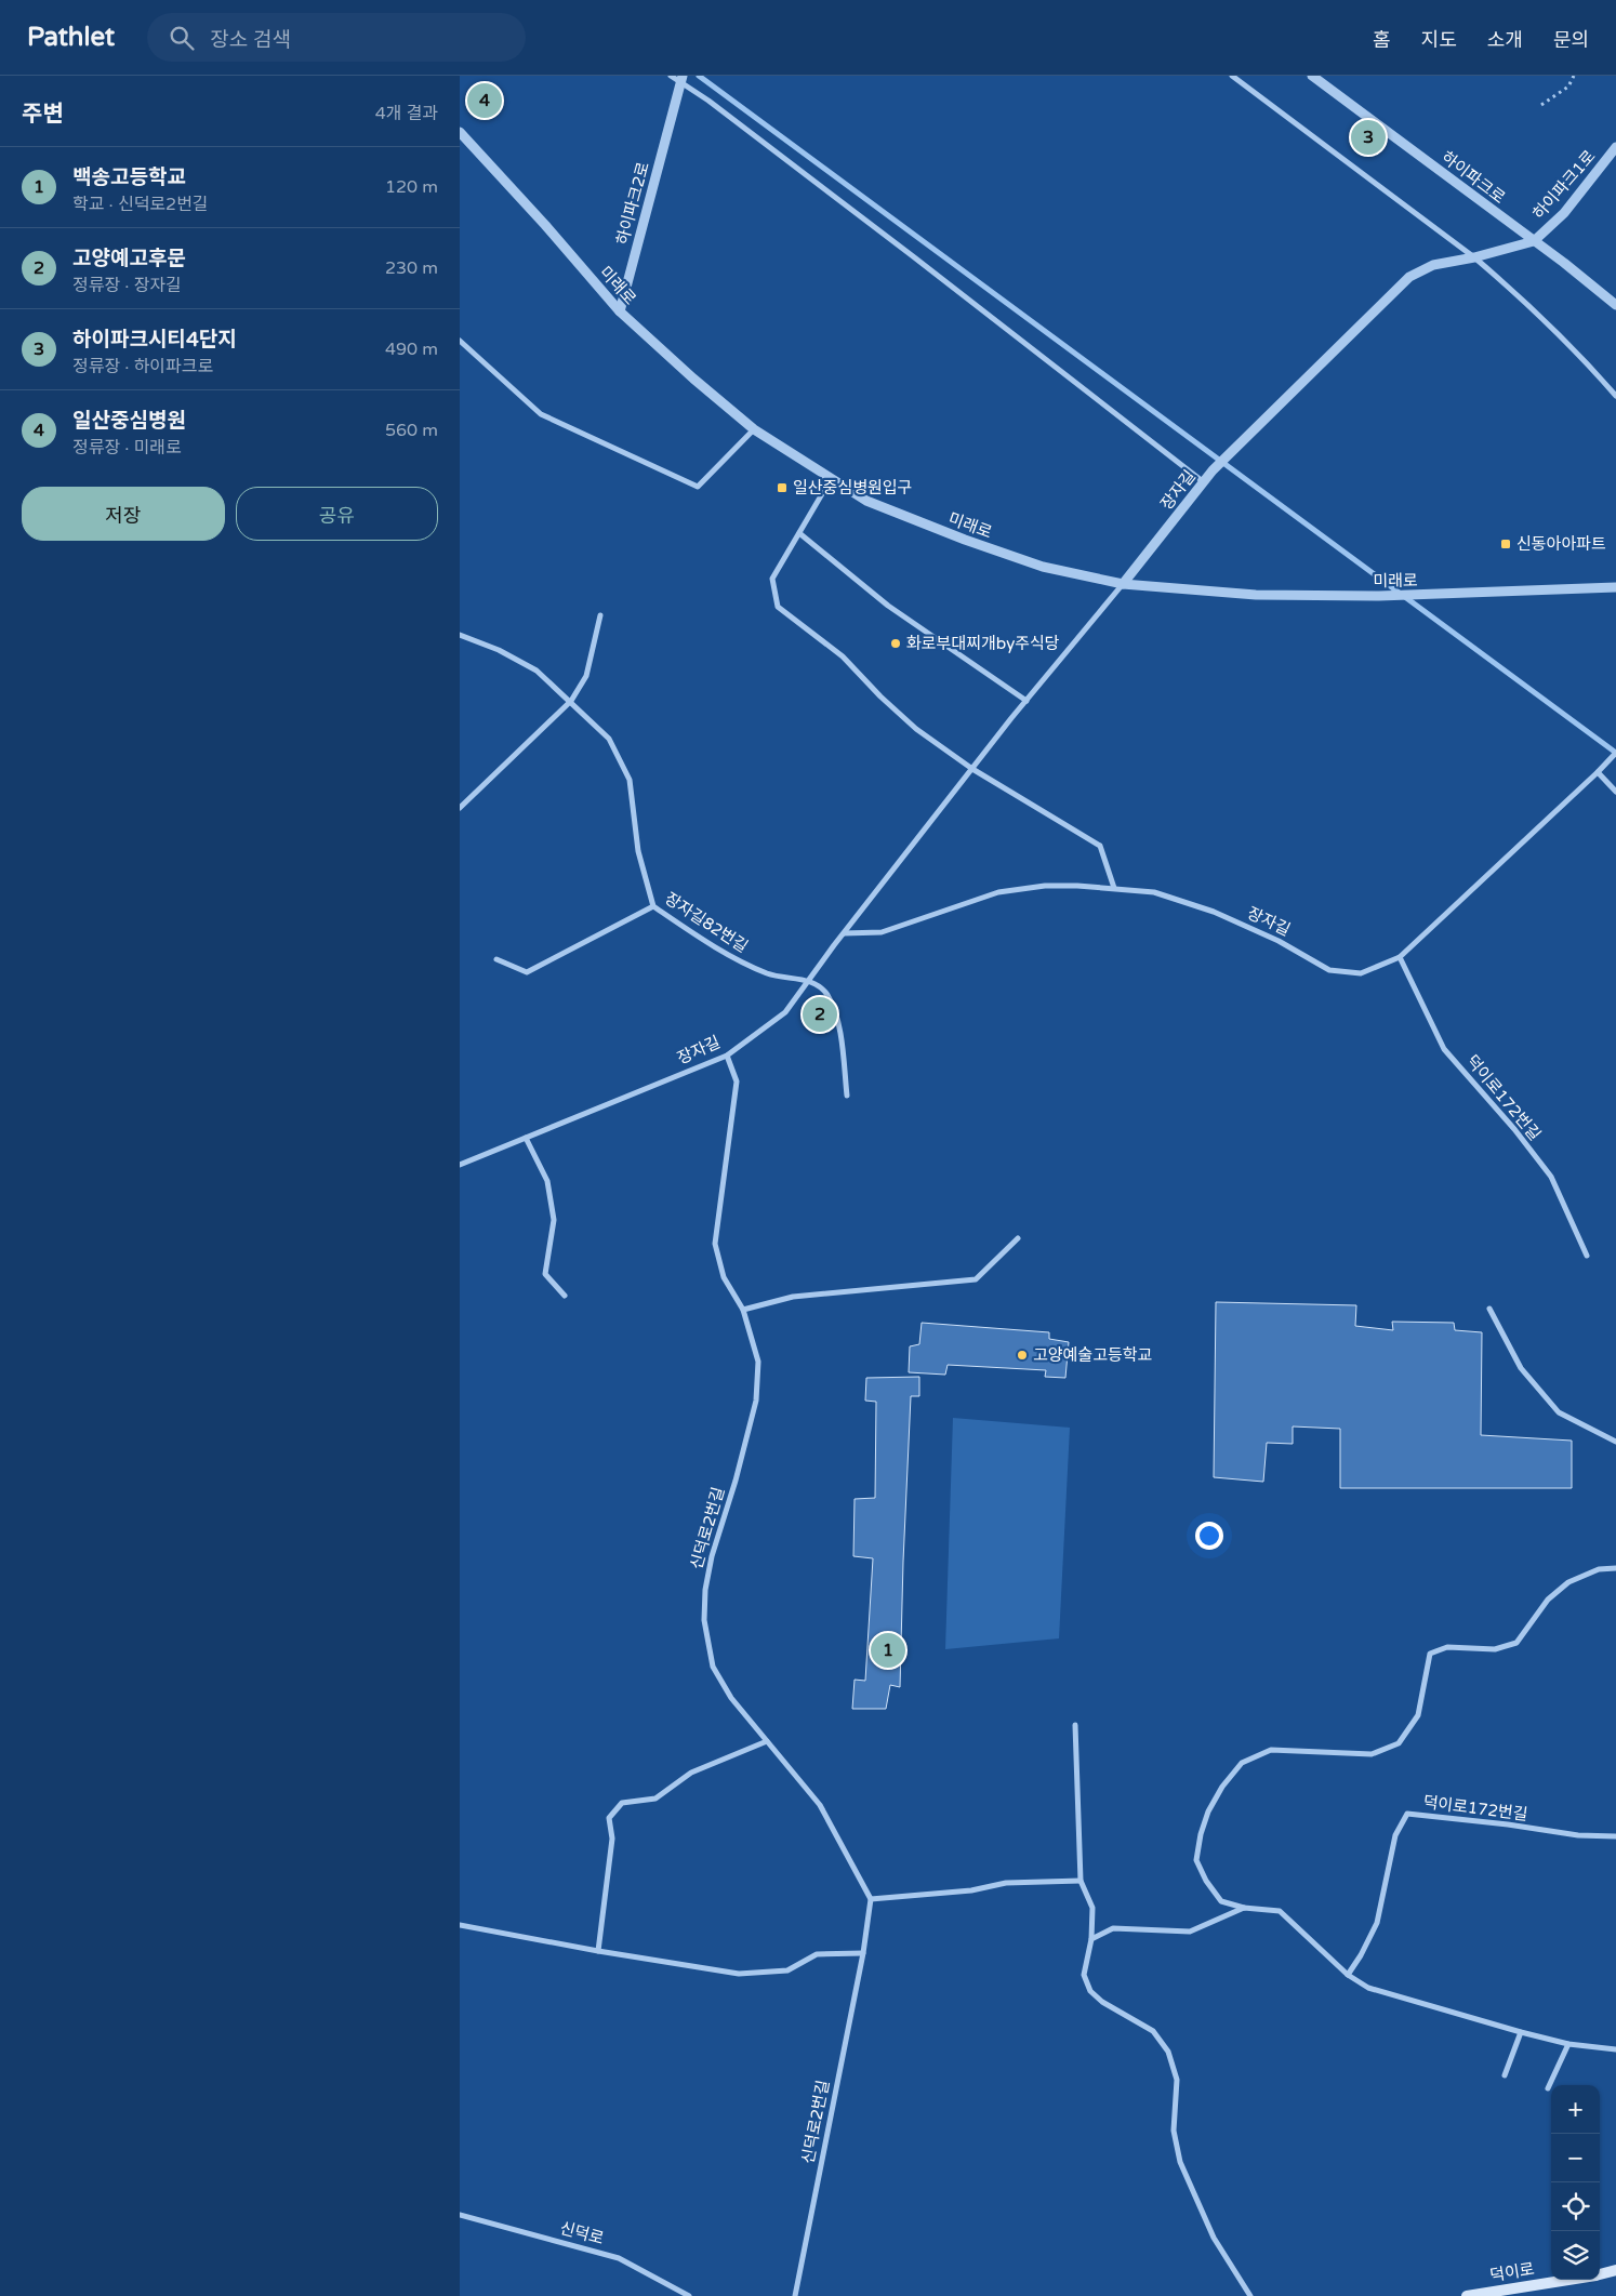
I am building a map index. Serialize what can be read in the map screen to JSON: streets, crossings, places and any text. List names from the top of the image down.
{
  "streets": {
    "main road": ["덕이로"],
    "street": [
      "하이파크로",
      "하이파크1로",
      "하이파크2로",
      "미래로",
      "장자길",
      "장자길82번길",
      "덕이로172번길",
      "신덕로2번길",
      "신덕로"
    ]
  },
  "crossings": [
    ["하이파크로", "하이파크1로"],
    ["하이파크2로", "미래로"],
    ["미래로", "장자길"],
    ["장자길", "장자길82번길"],
    ["장자길", "덕이로172번길"],
    ["장자길", "신덕로2번길"]
  ],
  "places": {
    "transit": ["일산중심병원입구", "신동아아파트"],
    "other": ["화로부대찌개by주식당", "고양예술고등학교"]
  },
  "page": {
    "header": "Pathlet",
    "search": "장소 검색",
    "nav": [
      "홈",
      "지도",
      "소개",
      "문의"
    ],
    "heading": ["주변", "4개 결과"],
    "pins": [
      "4",
      "3",
      "2",
      "1"
    ],
    "list": [
      {
        "mark": "1",
        "name": "백송고등학교",
        "note": "학교 · 신덕로2번길",
        "value": "120 m"
      },
      {
        "mark": "2",
        "name": "고양예고후문",
        "note": "정류장 · 장자길",
        "value": "230 m"
      },
      {
        "mark": "3",
        "name": "하이파크시티4단지",
        "note": "정류장 · 하이파크로",
        "value": "490 m"
      },
      {
        "mark": "4",
        "name": "일산중심병원",
        "note": "정류장 · 미래로",
        "value": "560 m"
      }
    ],
    "buttons": ["저장", "공유"],
    "map_buttons": ["+", "−"]
  }
}
